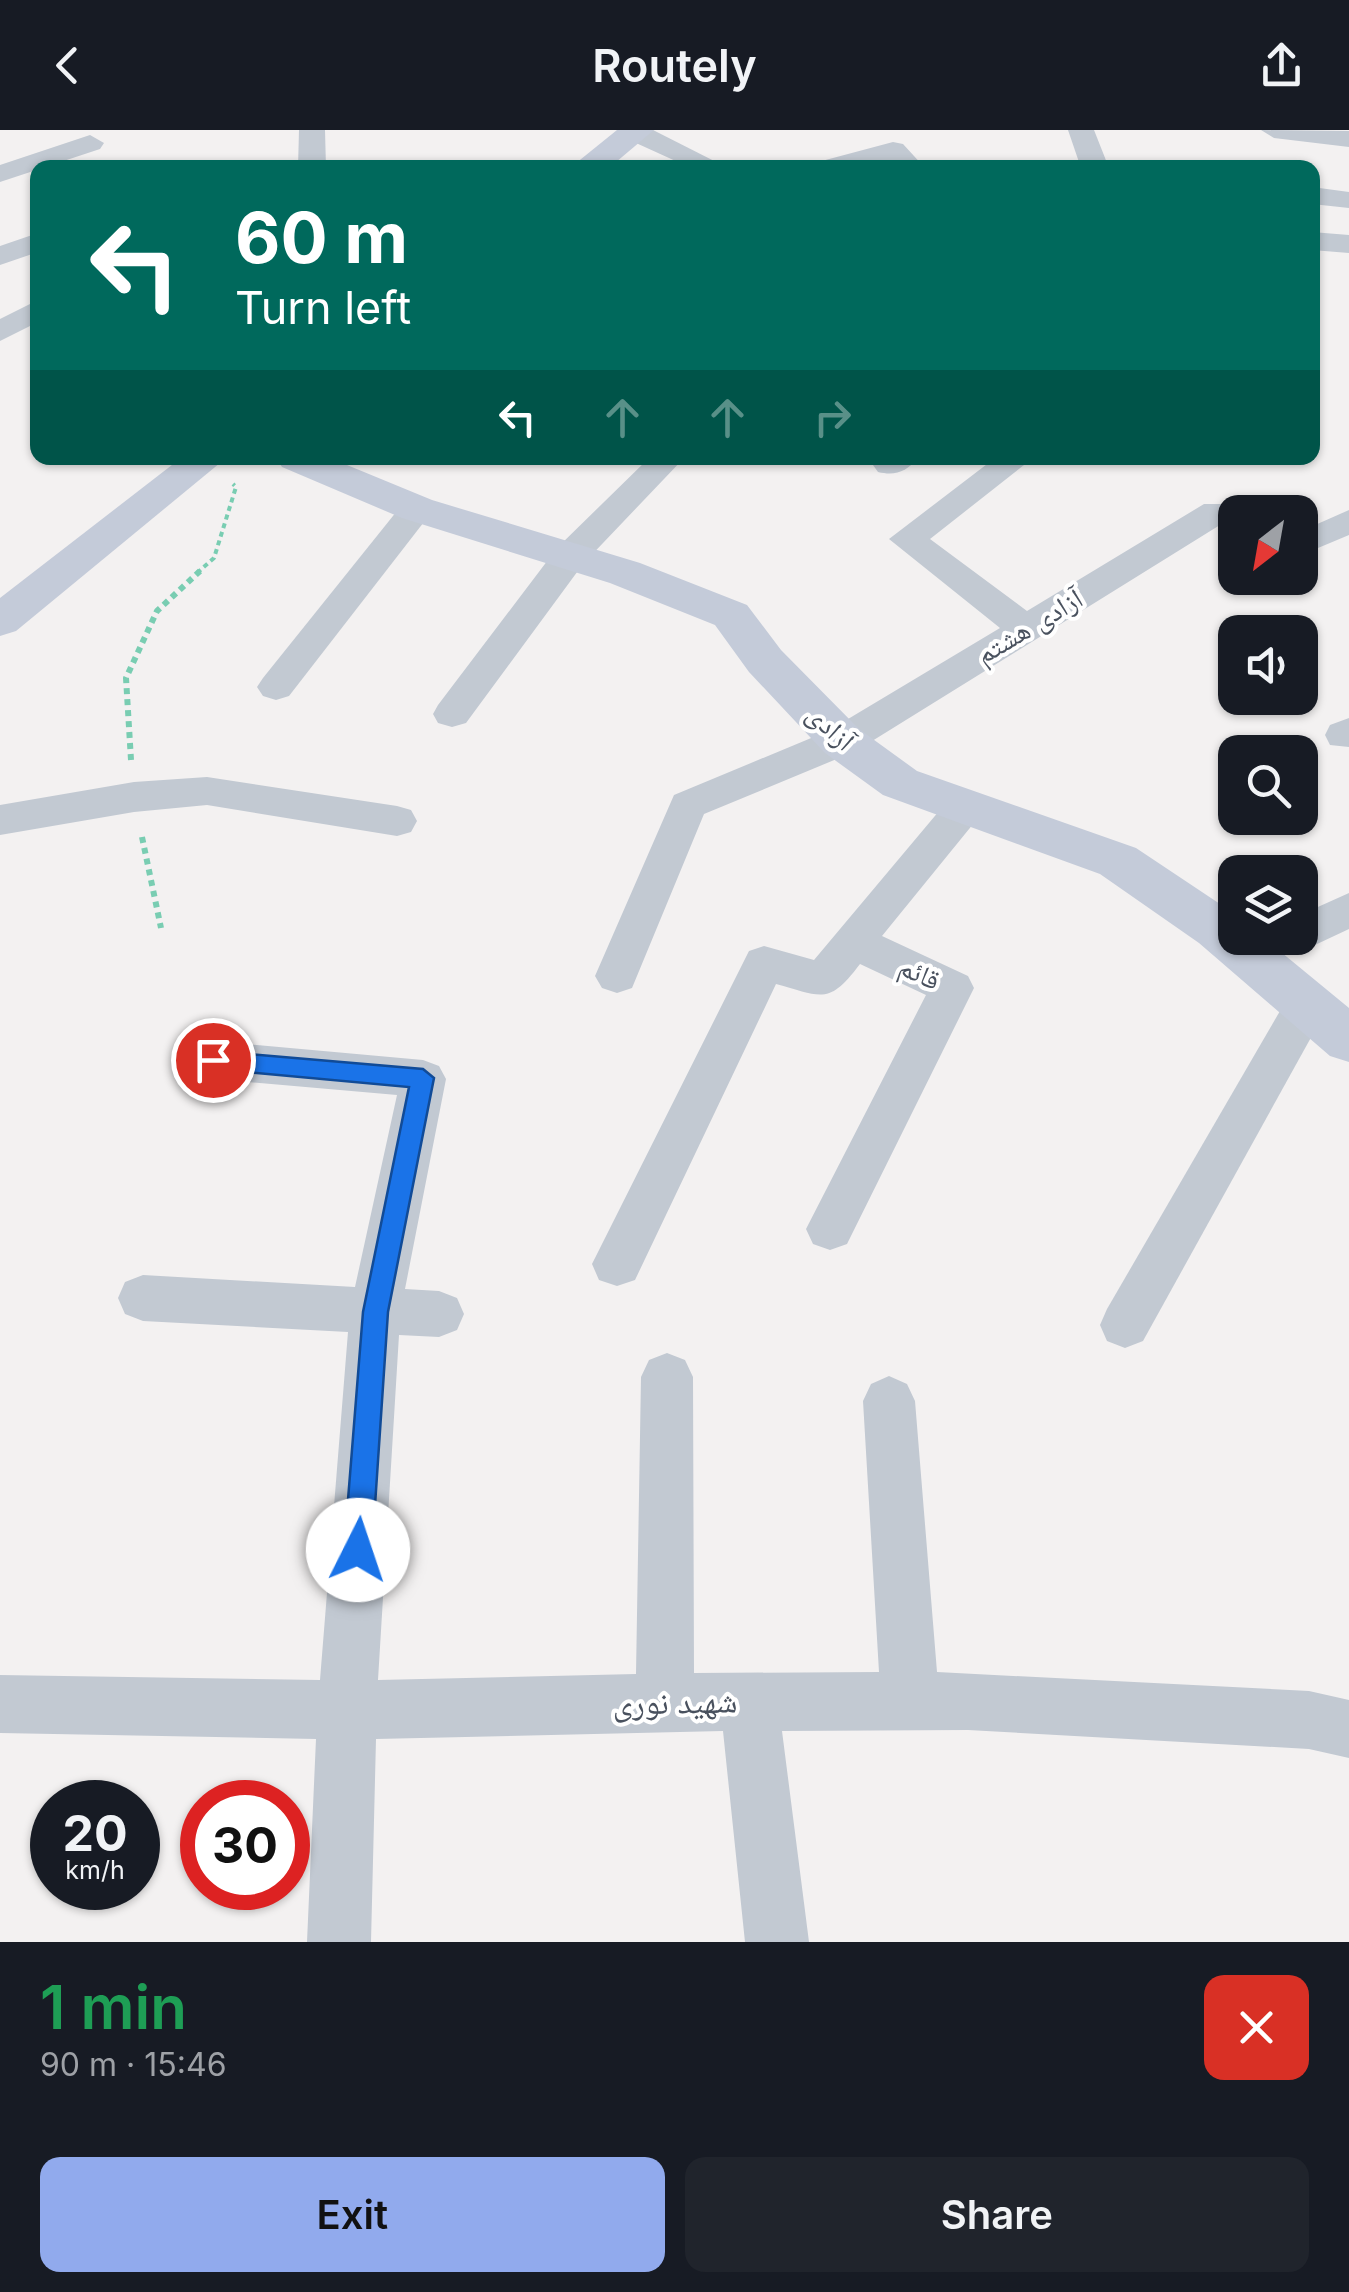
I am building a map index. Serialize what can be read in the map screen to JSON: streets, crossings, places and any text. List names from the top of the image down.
{
  "streets": {
    "street": [
      "آزادی هشتم",
      "آزادی",
      "قائم",
      "شهید نوری"
    ]
  },
  "crossings": [
    ["آزادی هشتم", "آزادی"]
  ],
  "north": "bottom left",
  "page": {
    "header": "Routely",
    "turn": ["60 m", "Turn left"],
    "speed": "20 km/h",
    "limit": "30",
    "heading": ["1 min", "90 m · 15:46"],
    "buttons": ["Exit", "Share"]
  }
}
